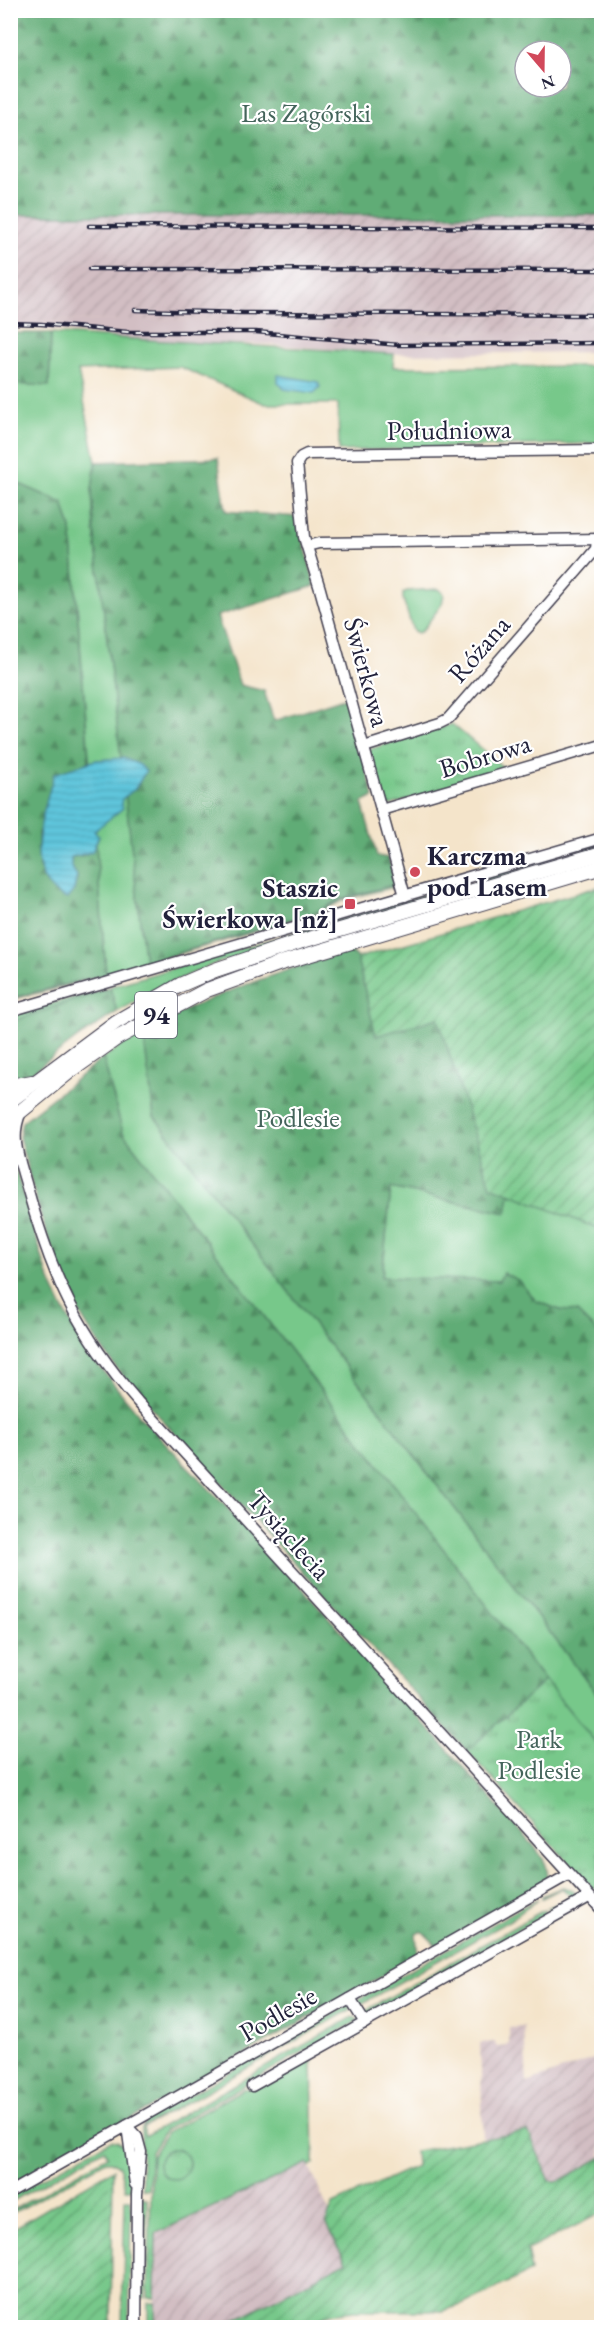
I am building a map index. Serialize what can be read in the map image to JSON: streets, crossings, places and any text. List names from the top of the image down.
{
  "streets": {
    "main road": ["94"],
    "street": [
      "Południowa",
      "Różana",
      "Świerkowa",
      "Bobrowa",
      "Tysiąclecia",
      "Podlesie"
    ]
  },
  "crossings": [
    ["Południowa", "Świerkowa"],
    ["Różana", "Świerkowa"],
    ["Świerkowa", "Bobrowa"],
    ["94", "Tysiąclecia"],
    ["Tysiąclecia", "Podlesie"]
  ],
  "parks": ["Las Zagórski", "Podlesie", "Park Podlesie"],
  "places": {
    "other": ["Karczma pod Lasem"],
    "transit": ["Staszic Świerkowa [nż]"]
  },
  "north": "bottom"
}
